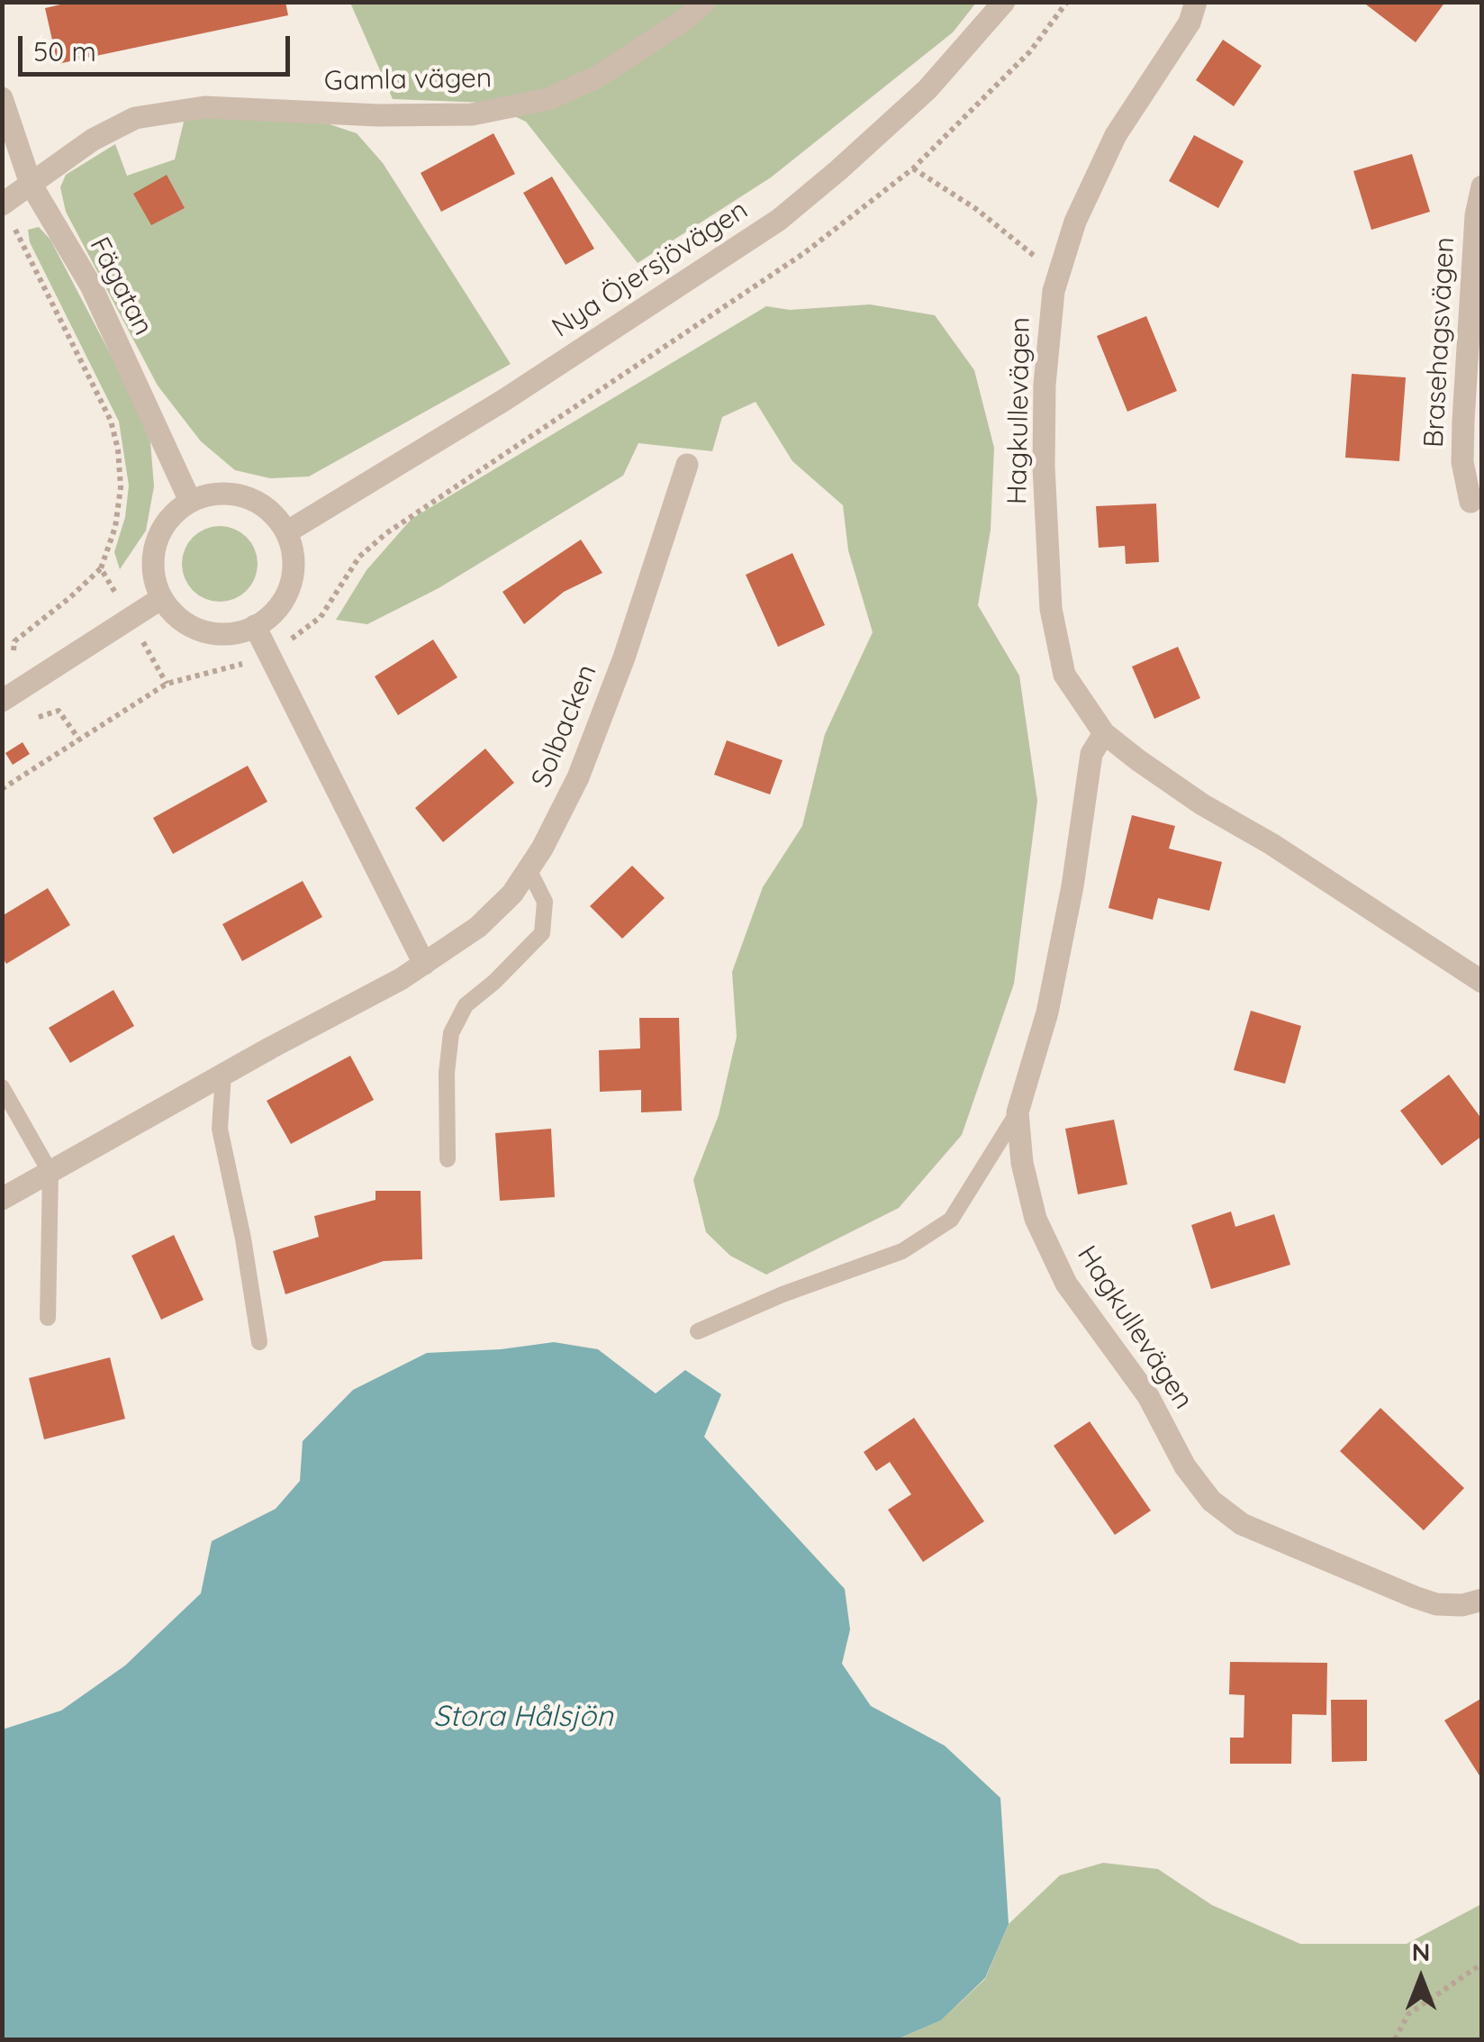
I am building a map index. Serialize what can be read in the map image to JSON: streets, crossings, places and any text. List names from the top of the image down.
{
  "streets": {
    "street": [
      "Gamla vägen",
      "Nya Öjersjövägen",
      "Fägatan",
      "Brasehagsvägen",
      "Hagkullevägen",
      "Solbacken"
    ]
  },
  "crossings": [
    ["Gamla vägen", "Fägatan"],
    ["Nya Öjersjövägen", "Fägatan"]
  ],
  "water": ["Stora Hålsjön"],
  "scale_bar": "50 m",
  "north": "top"
}
